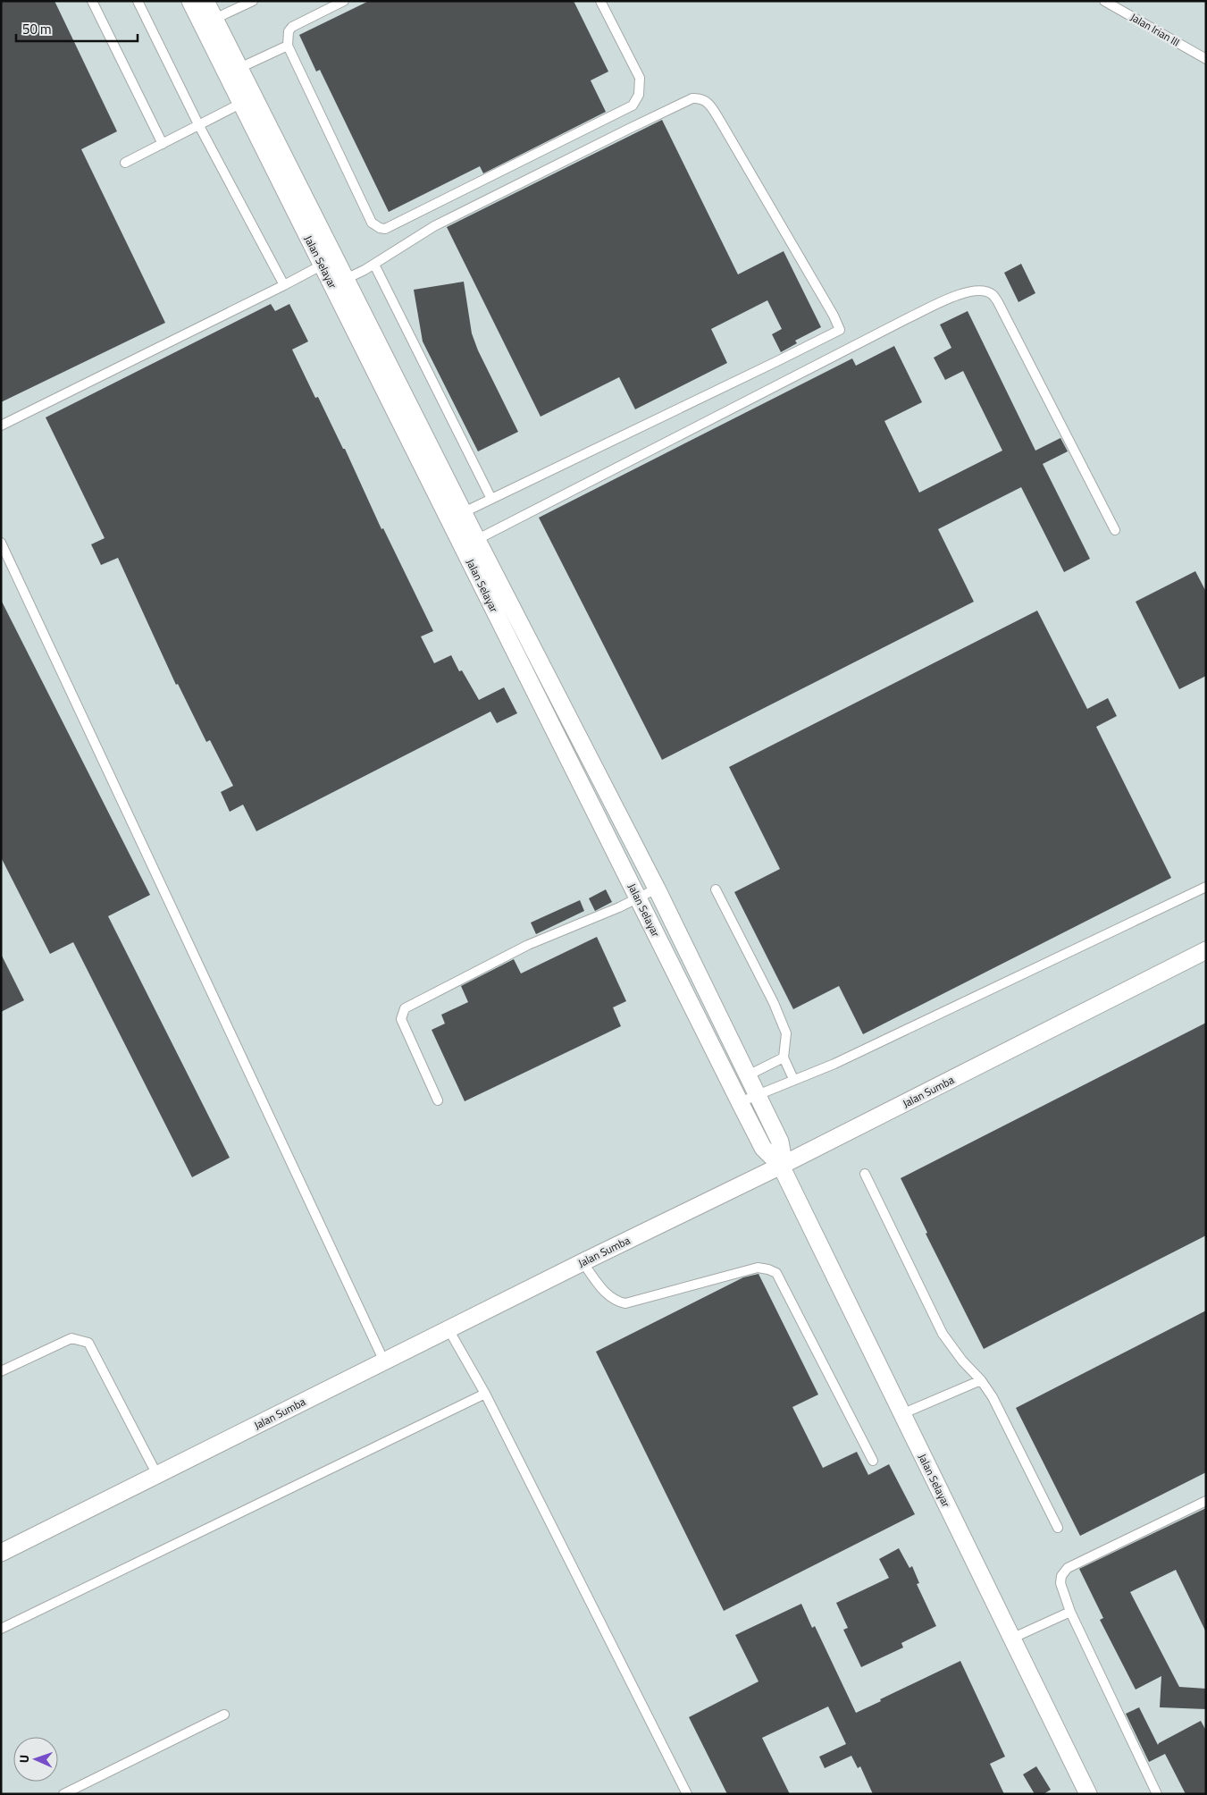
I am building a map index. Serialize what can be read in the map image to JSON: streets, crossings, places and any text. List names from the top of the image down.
{
  "streets": {
    "street": ["Jalan Selayar", "Jalan Sumba"],
    "lane": ["Jalan Irian III"]
  },
  "crossings": [
    ["Jalan Selayar", "Jalan Sumba"]
  ],
  "scale_bar": "50 m",
  "north": "left"
}
